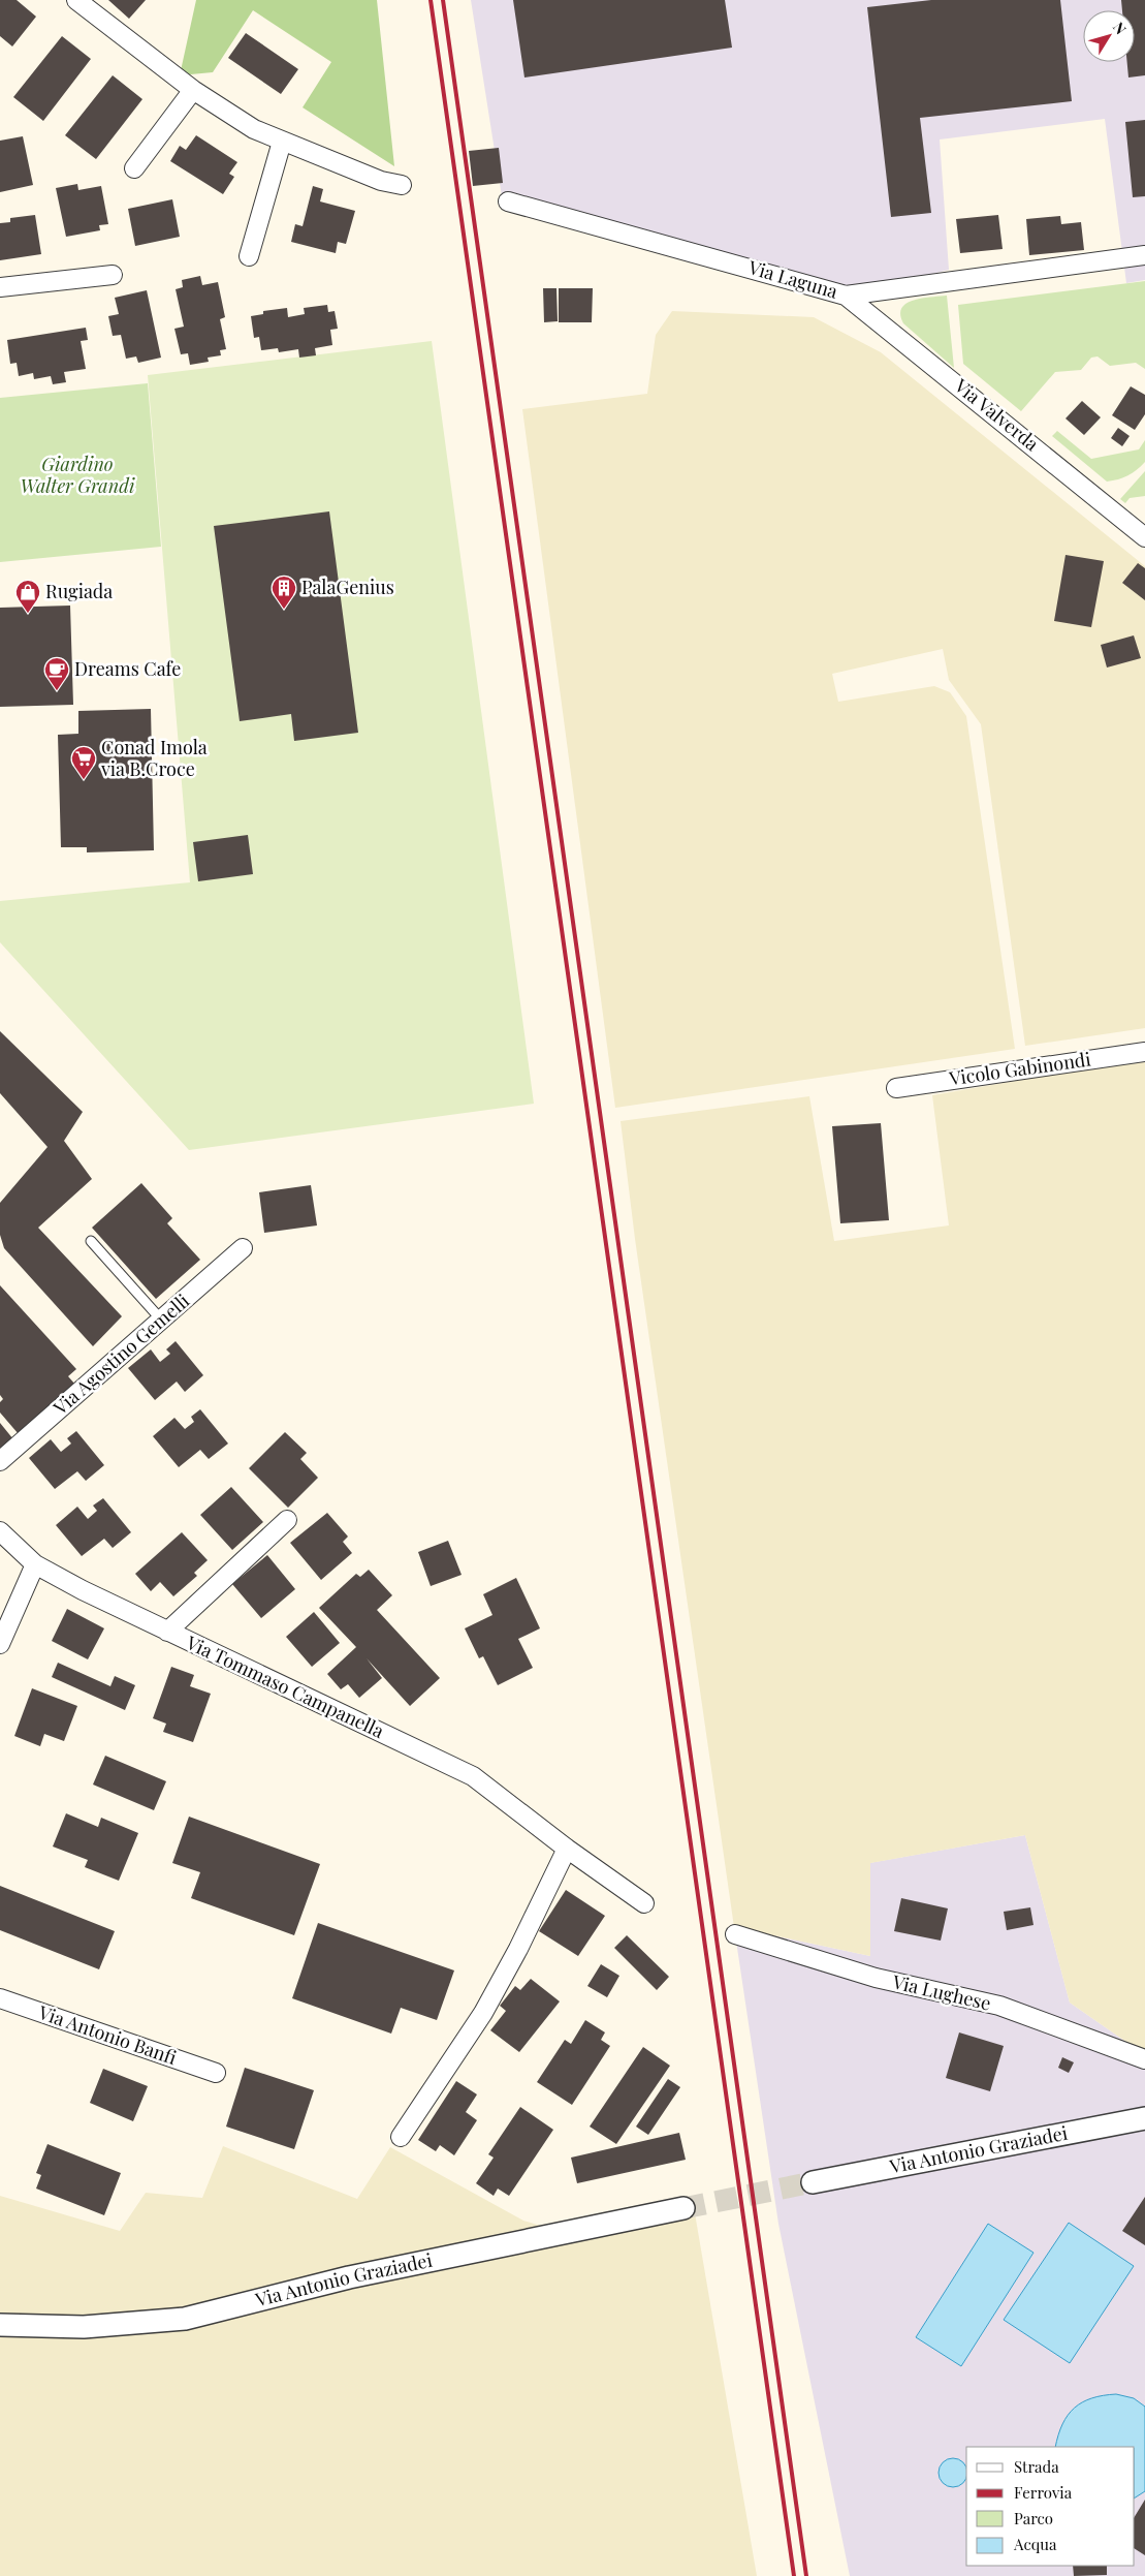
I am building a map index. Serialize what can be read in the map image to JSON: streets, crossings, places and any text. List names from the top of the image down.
{
  "streets": {
    "street": [
      "Via Laguna",
      "Via Valverda",
      "Vicolo Gabinondi",
      "Via Agostino Gemelli",
      "Via Tommaso Campanella",
      "Via Lughese",
      "Via Antonio Banfi",
      "Via Antonio Graziadei"
    ]
  },
  "crossings": [
    ["Via Laguna", "Via Valverda"]
  ],
  "parks": ["Giardino Walter Grandi"],
  "places": {
    "building": ["PalaGenius"],
    "shop": ["Rugiada"],
    "cafe": ["Dreams Cafe"],
    "supermarket": ["Conad Imola via B.Croce"]
  },
  "legend": [
    "Strada",
    "Ferrovia",
    "Parco",
    "Acqua"
  ],
  "north": "top right"
}
